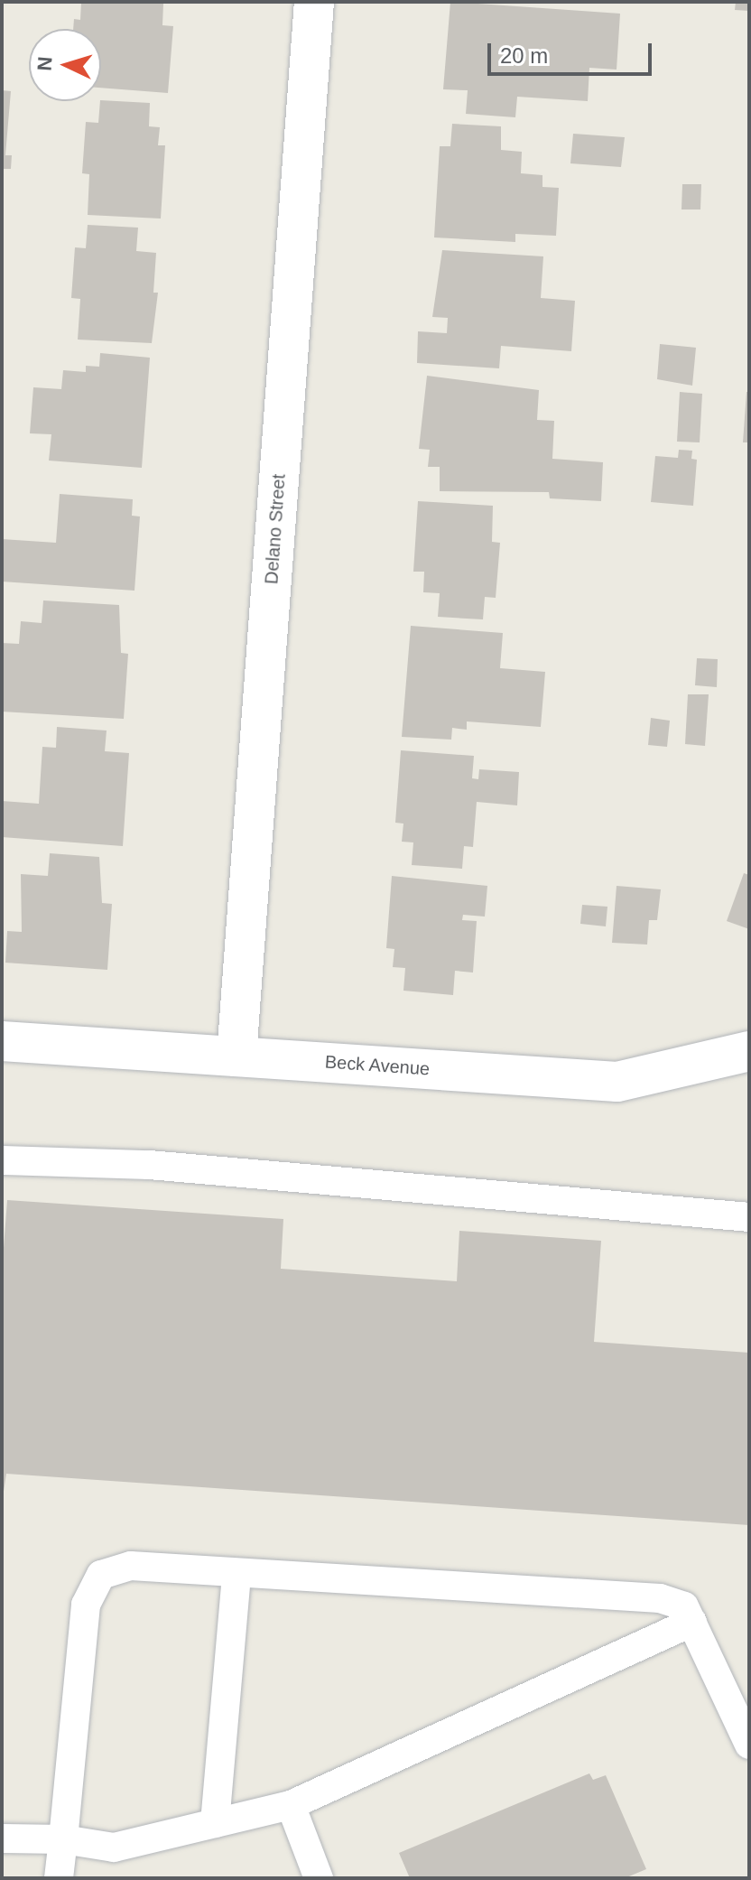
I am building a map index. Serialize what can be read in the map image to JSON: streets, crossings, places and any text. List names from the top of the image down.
{
  "streets": {
    "street": ["Delano Street", "Beck Avenue"]
  },
  "crossings": [
    ["Delano Street", "Beck Avenue"]
  ],
  "scale_bar": "20 m",
  "north": "left"
}
